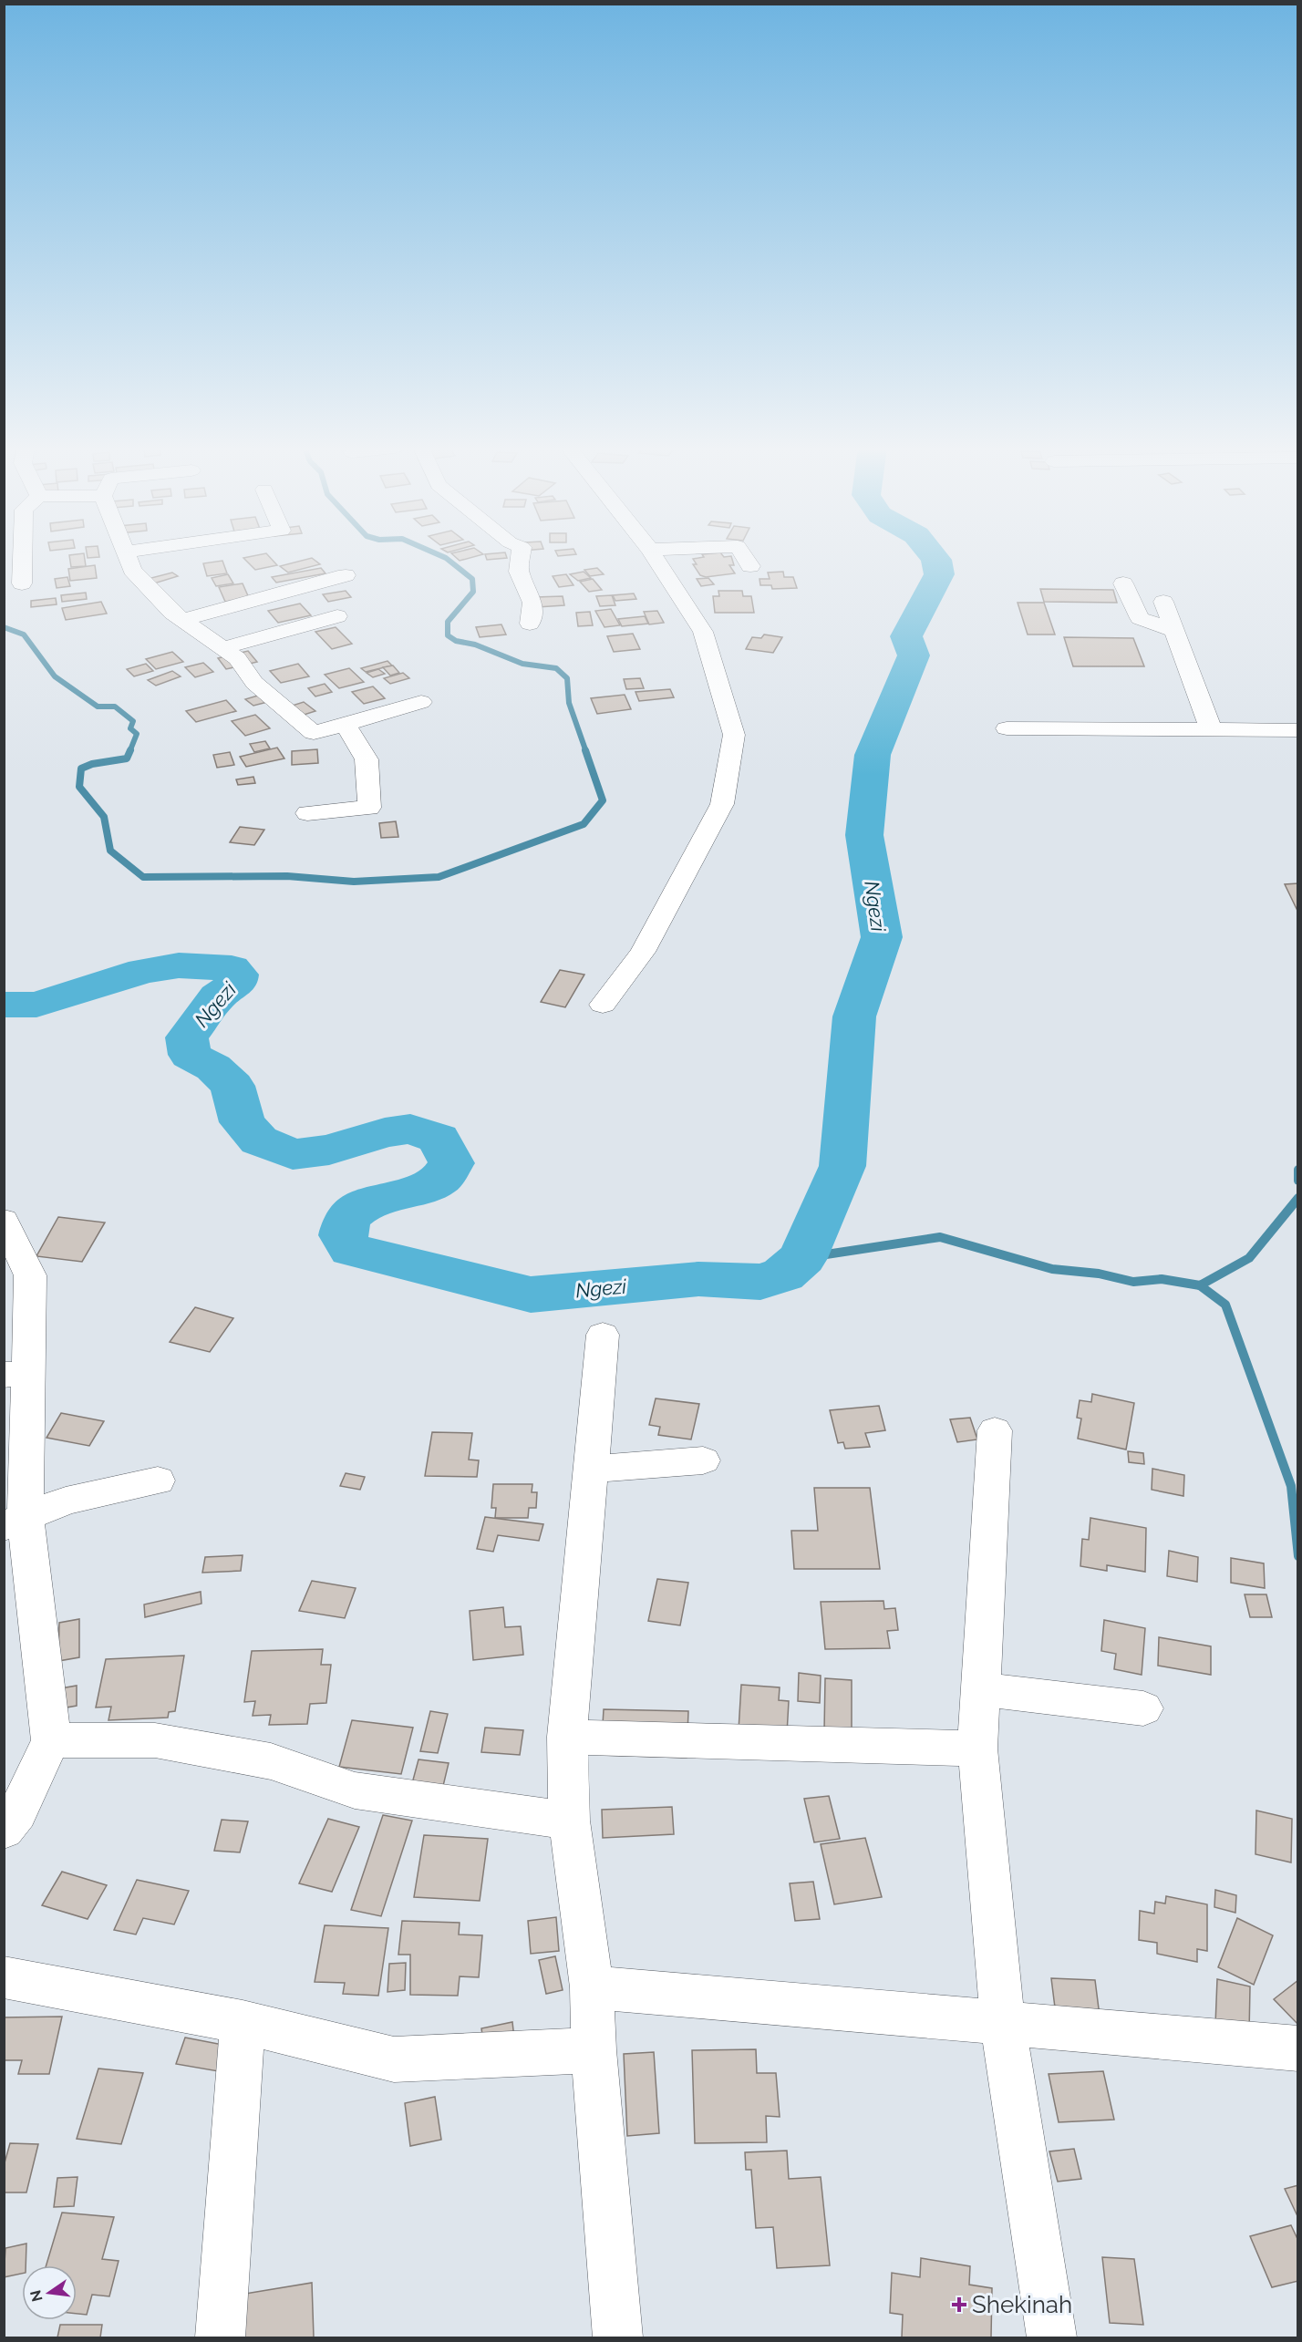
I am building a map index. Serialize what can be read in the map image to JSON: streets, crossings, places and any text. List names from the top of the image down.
{
  "water": ["Ngezi"],
  "places": {
    "health": ["Shekinah"]
  },
  "north": "left"
}
